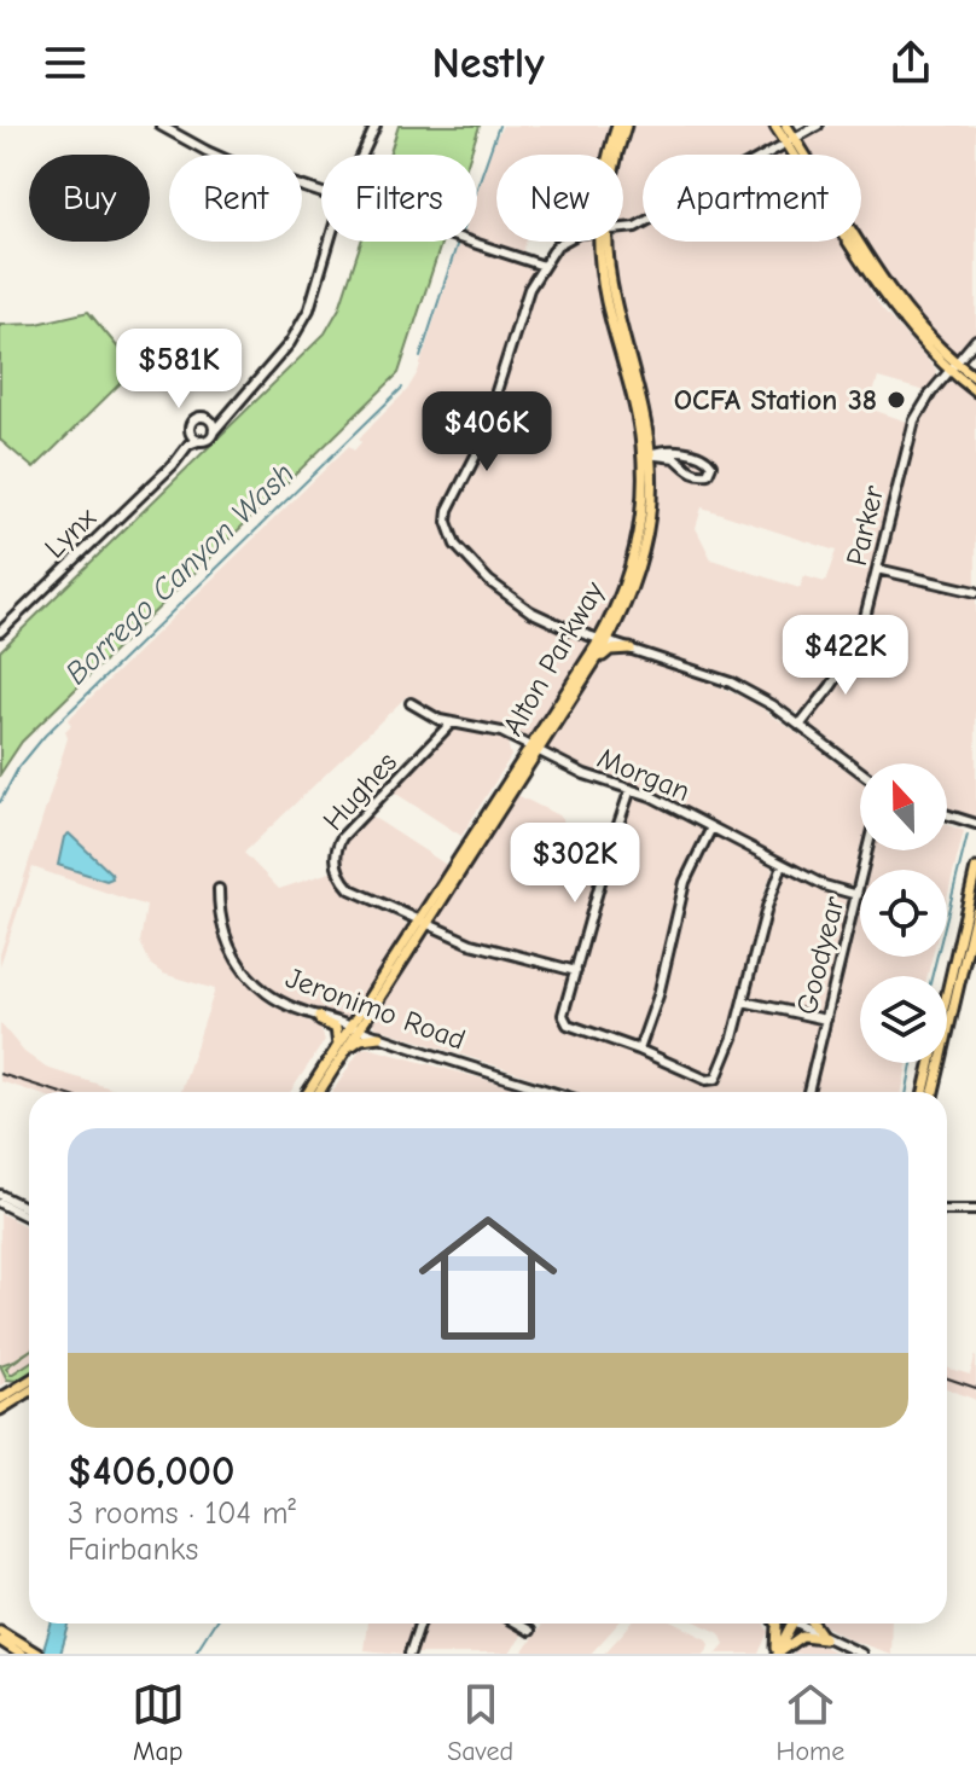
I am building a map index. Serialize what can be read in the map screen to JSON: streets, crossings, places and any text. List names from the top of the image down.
{
  "streets": {
    "main road": ["Alton Parkway"],
    "street": [
      "Parker",
      "Lynx",
      "Morgan",
      "Hughes",
      "Goodyear",
      "Jeronimo Road"
    ]
  },
  "crossings": [
    ["Alton Parkway", "Morgan"],
    ["Alton Parkway", "Hughes"],
    ["Alton Parkway", "Jeronimo Road"],
    ["Morgan", "Hughes"],
    ["Morgan", "Goodyear"]
  ],
  "water": ["Borrego Canyon Wash"],
  "places": ["OCFA Station 38"],
  "north": "top",
  "page": {
    "header": "Nestly",
    "chip": [
      "Buy",
      "Rent",
      "Filters",
      "New",
      "Apartment"
    ],
    "price": [
      "$581K",
      "$406K",
      "$422K",
      "$302K"
    ],
    "list": [
      {
        "name": "$406,000",
        "note": "3 rooms · 104 m² · Fairbanks"
      }
    ],
    "tabs": ["Map", "Saved", "Home"]
  }
}
